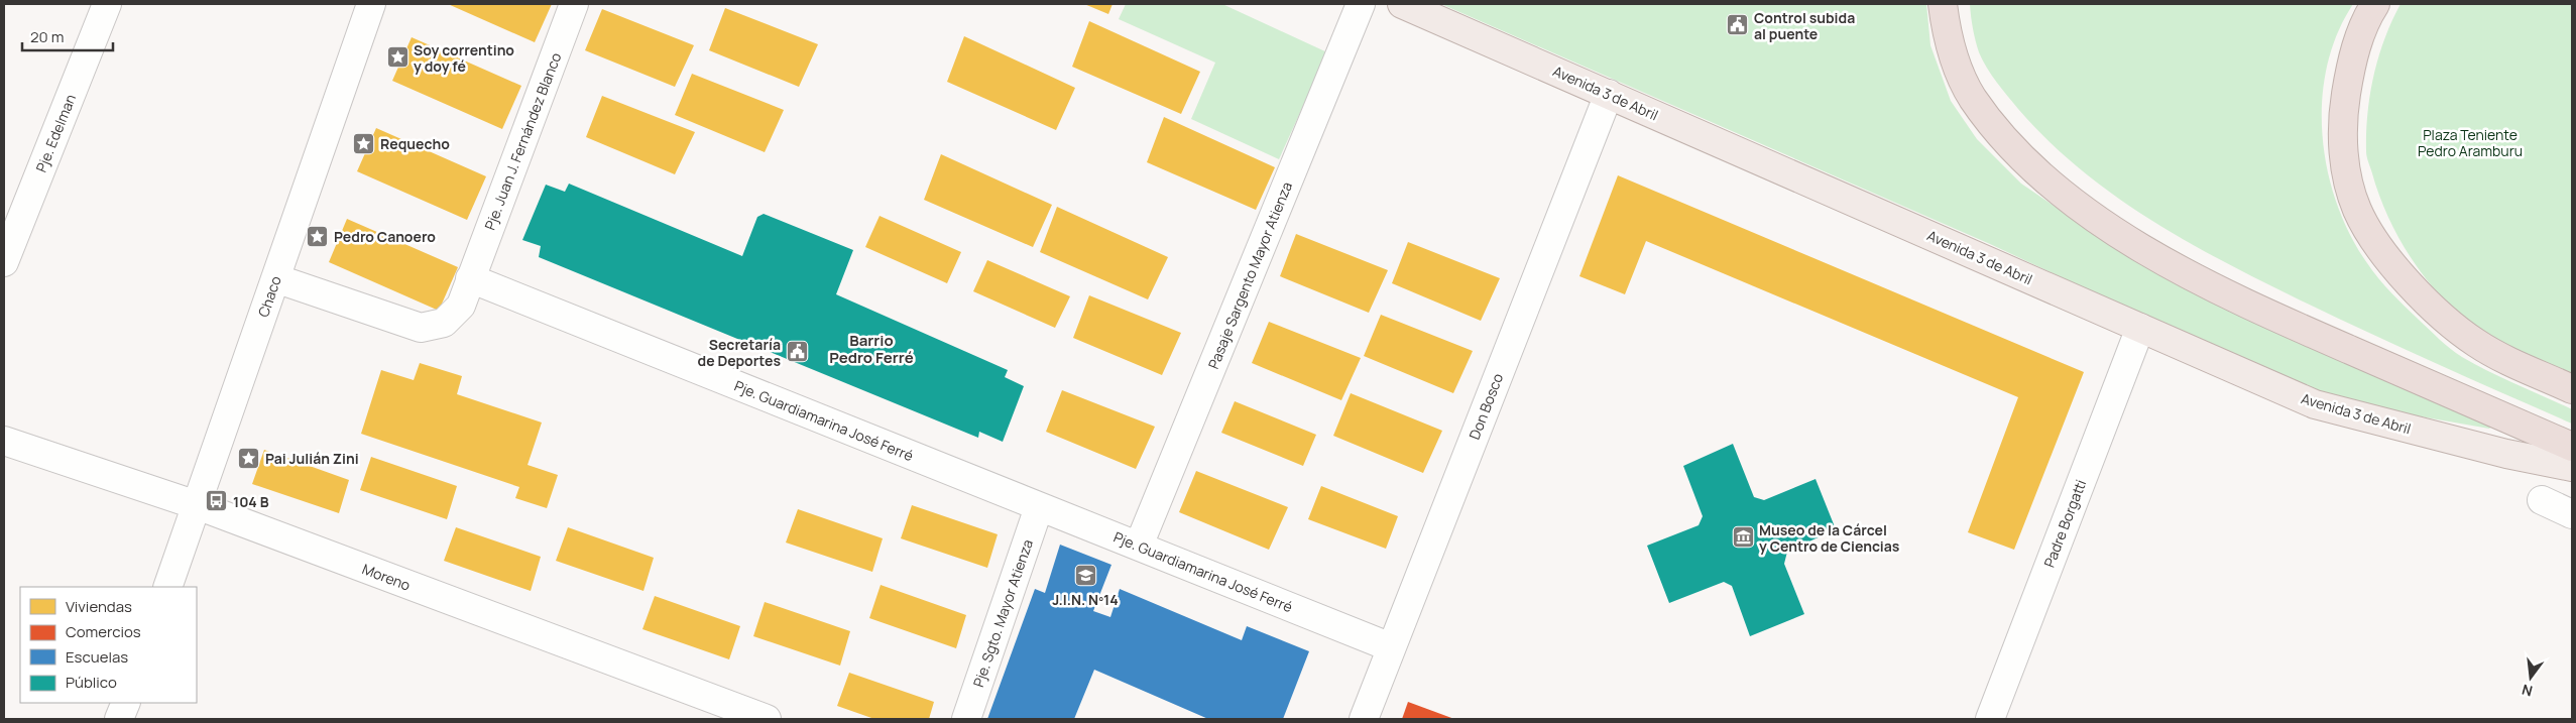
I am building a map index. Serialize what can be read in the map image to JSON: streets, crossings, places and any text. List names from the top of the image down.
{
  "streets": {
    "main road": ["Avenida 3 de Abril"],
    "street": [
      "Pje. Edelman",
      "Pje. Juan J. Fernández Blanco",
      "Pasaje Sargento Mayor Atienza",
      "Chaco",
      "Don Bosco",
      "Pje. Guardiamarina José Ferré",
      "Padre Borgatti",
      "Moreno",
      "Pje. Sgto. Mayor Atienza"
    ]
  },
  "crossings": [
    ["Avenida 3 de Abril", "Don Bosco"],
    ["Avenida 3 de Abril", "Padre Borgatti"],
    ["Pje. Juan J. Fernández Blanco", "Pje. Guardiamarina José Ferré"],
    ["Pasaje Sargento Mayor Atienza", "Pje. Guardiamarina José Ferré"],
    ["Chaco", "Moreno"],
    ["Don Bosco", "Pje. Guardiamarina José Ferré"],
    ["Pje. Guardiamarina José Ferré", "Pje. Sgto. Mayor Atienza"]
  ],
  "districts": ["Barrio Pedro Ferré"],
  "parks": ["Plaza Teniente Pedro Aramburu"],
  "places": {
    "public building": ["Control subida al puente", "Secretaría de Deportes"],
    "place": [
      "Soy correntino y doy fé",
      "Requecho",
      "Pedro Canoero",
      "Pai Julián Zini"
    ],
    "bus stop": ["104 B"],
    "museum": ["Museo de la Cárcel y Centro de Ciencias"],
    "school or university": ["J.I.N. Nº14"]
  },
  "legend": [
    "Viviendas",
    "Comercios",
    "Escuelas",
    "Público"
  ],
  "scale_bar": "20 m",
  "north": "bottom"
}
